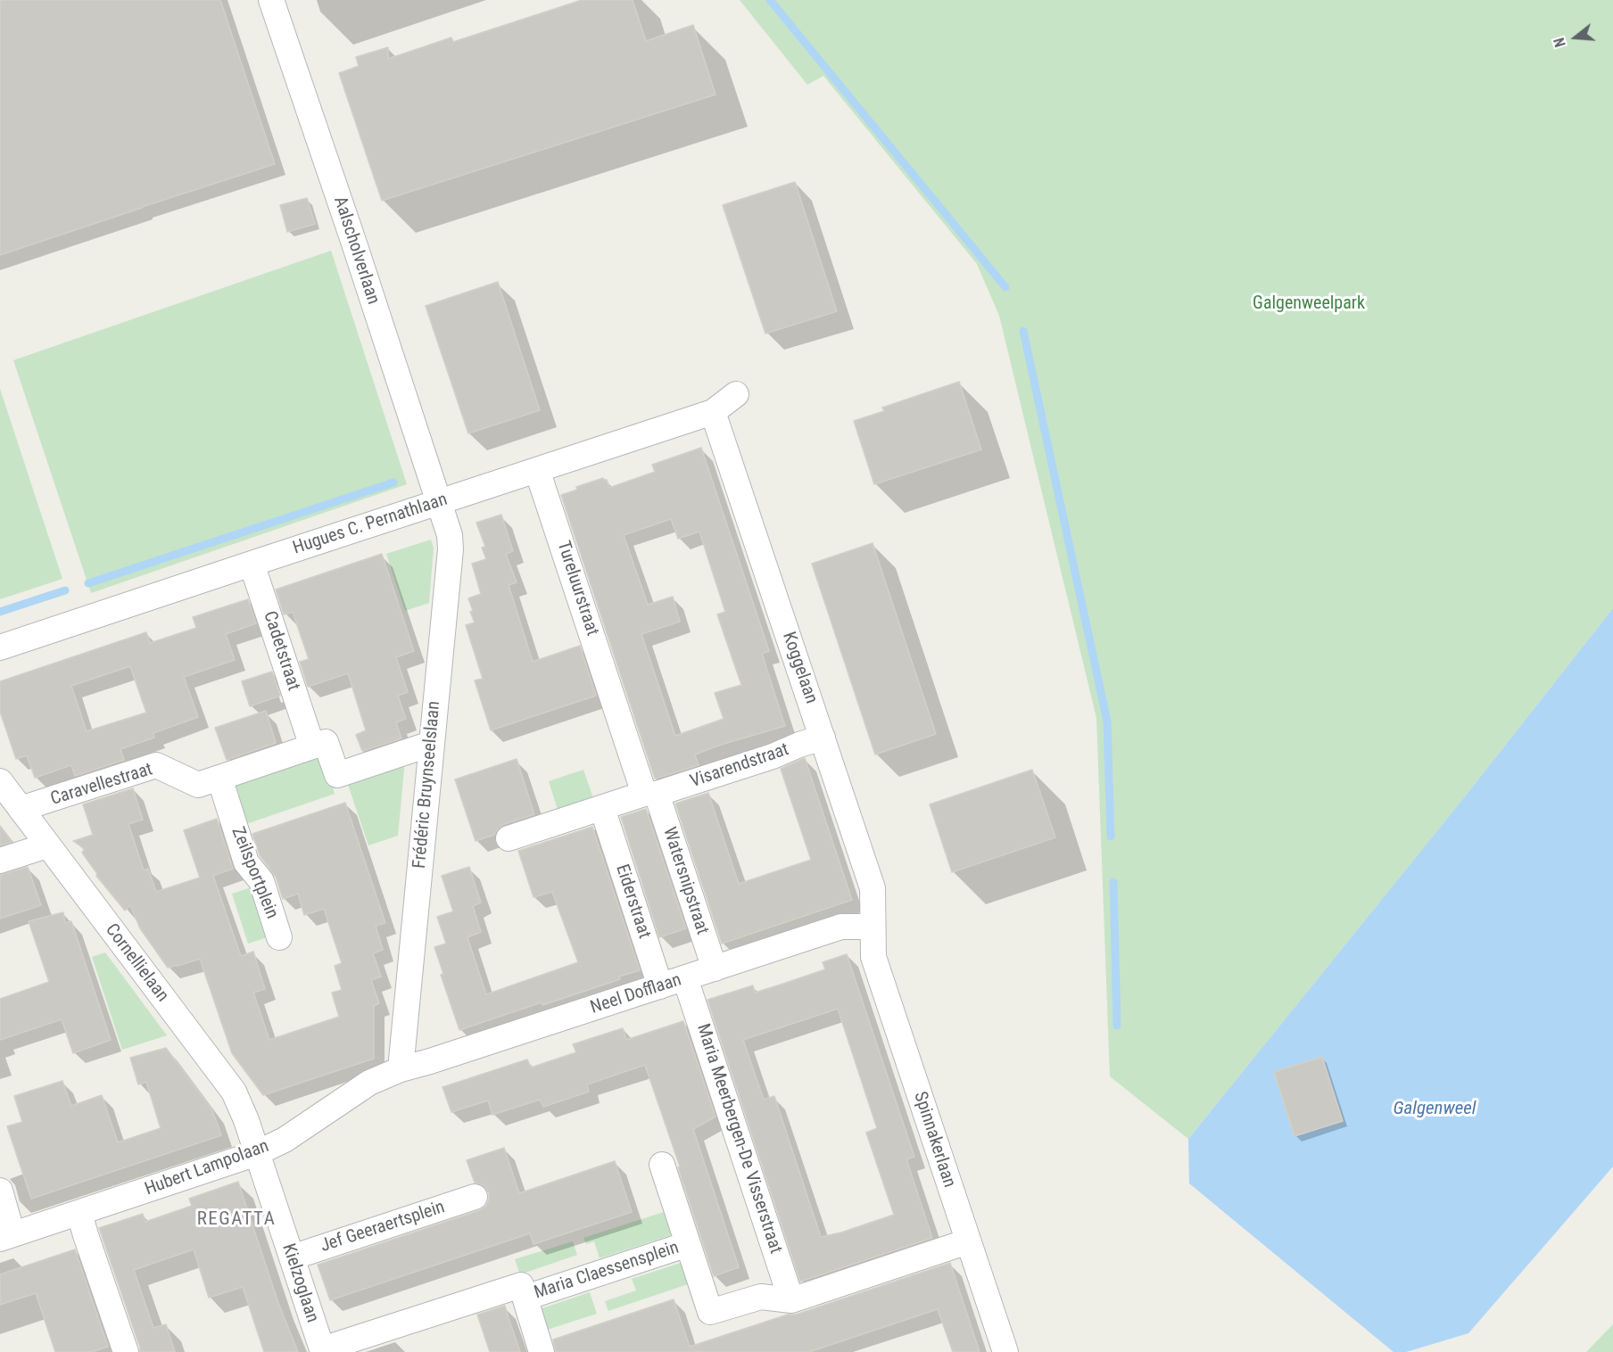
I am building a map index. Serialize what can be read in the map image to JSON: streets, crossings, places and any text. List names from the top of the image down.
{
  "streets": {
    "street": [
      "Aalscholverlaan",
      "Hugues C. Pernathlaan",
      "Tureluurstraat",
      "Cadetstraat",
      "Koggelaan",
      "Visarendstraat",
      "Caravellestraat",
      "Frédéric Bruynseelslaan",
      "Zeilsportplein",
      "Watersnipstraat",
      "Eiderstraat",
      "Cornellielaan",
      "Neel Dofflaan",
      "Maria Meerbergen-De Visserstraat",
      "Spinnakerlaan",
      "Hubert Lampolaan",
      "Jef Geeraertsplein",
      "Maria Claessensplein",
      "Kielzoglaan"
    ]
  },
  "crossings": [
    ["Aalscholverlaan", "Hugues C. Pernathlaan"],
    ["Aalscholverlaan", "Frédéric Bruynseelslaan"],
    ["Hugues C. Pernathlaan", "Tureluurstraat"],
    ["Hugues C. Pernathlaan", "Cadetstraat"],
    ["Hugues C. Pernathlaan", "Koggelaan"],
    ["Hugues C. Pernathlaan", "Frédéric Bruynseelslaan"],
    ["Tureluurstraat", "Visarendstraat"],
    ["Tureluurstraat", "Watersnipstraat"],
    ["Koggelaan", "Visarendstraat"],
    ["Koggelaan", "Neel Dofflaan"],
    ["Koggelaan", "Spinnakerlaan"],
    ["Visarendstraat", "Watersnipstraat"],
    ["Visarendstraat", "Eiderstraat"],
    ["Caravellestraat", "Zeilsportplein"],
    ["Caravellestraat", "Cornellielaan"],
    ["Frédéric Bruynseelslaan", "Neel Dofflaan"],
    ["Frédéric Bruynseelslaan", "Hubert Lampolaan"],
    ["Watersnipstraat", "Neel Dofflaan"],
    ["Eiderstraat", "Neel Dofflaan"],
    ["Cornellielaan", "Hubert Lampolaan"],
    ["Cornellielaan", "Kielzoglaan"],
    ["Neel Dofflaan", "Maria Meerbergen-De Visserstraat"],
    ["Neel Dofflaan", "Spinnakerlaan"],
    ["Neel Dofflaan", "Hubert Lampolaan"],
    ["Maria Meerbergen-De Visserstraat", "Maria Claessensplein"],
    ["Hubert Lampolaan", "Kielzoglaan"],
    ["Jef Geeraertsplein", "Kielzoglaan"],
    ["Maria Claessensplein", "Kielzoglaan"]
  ],
  "districts": ["REGATTA"],
  "water": ["Galgenweel"],
  "parks": ["Galgenweelpark"],
  "north": "left"
}
